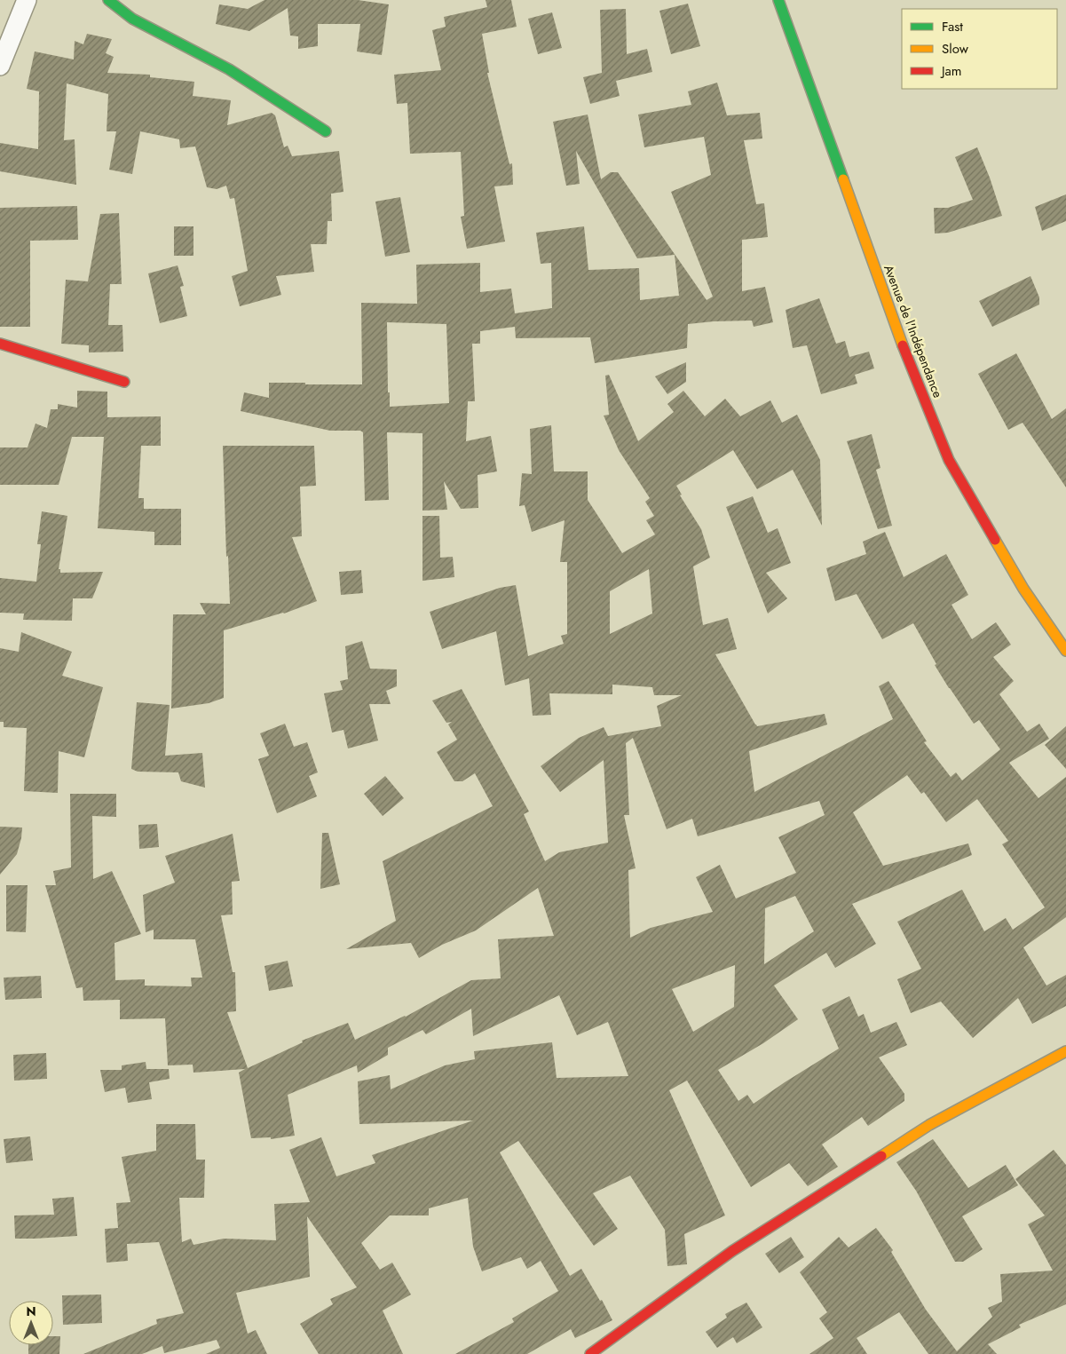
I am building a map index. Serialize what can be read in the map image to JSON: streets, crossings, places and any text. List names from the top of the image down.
{
  "streets": {
    "street": ["Avenue de l'Indépendance"]
  },
  "legend": ["Fast", "Slow", "Jam"],
  "north": "top"
}
